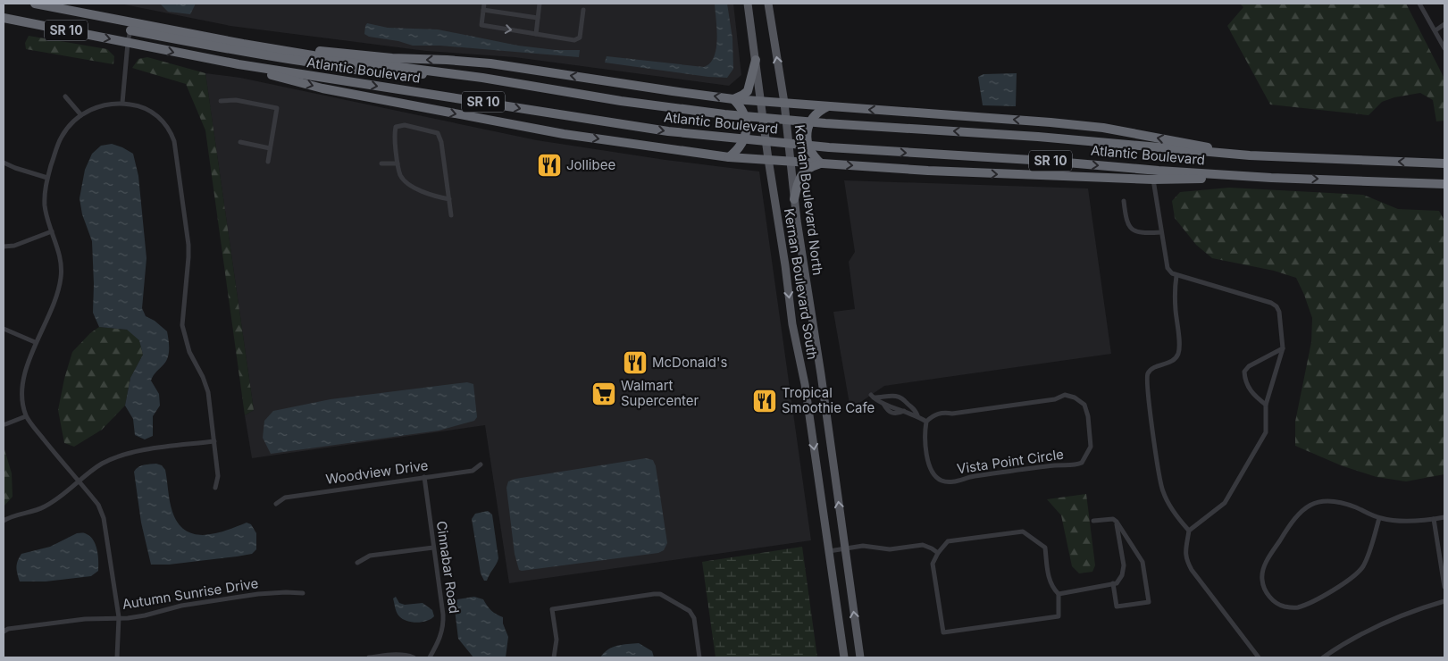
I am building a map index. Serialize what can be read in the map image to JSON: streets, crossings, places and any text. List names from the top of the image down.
{
  "streets": {
    "highway": ["SR 10", "Atlantic Boulevard"],
    "main road": ["Kernan Boulevard North", "Kernan Boulevard South"],
    "street": [
      "Vista Point Circle",
      "Woodview Drive",
      "Cinnabar Road",
      "Autumn Sunrise Drive"
    ]
  },
  "crossings": [
    ["Kernan Boulevard North", "Kernan Boulevard South"],
    ["Woodview Drive", "Cinnabar Road"]
  ],
  "places": {
    "restaurant": ["Jollibee", "McDonald's", "Tropical Smoothie Cafe"],
    "supermarket": ["Walmart Supercenter"]
  }
}
